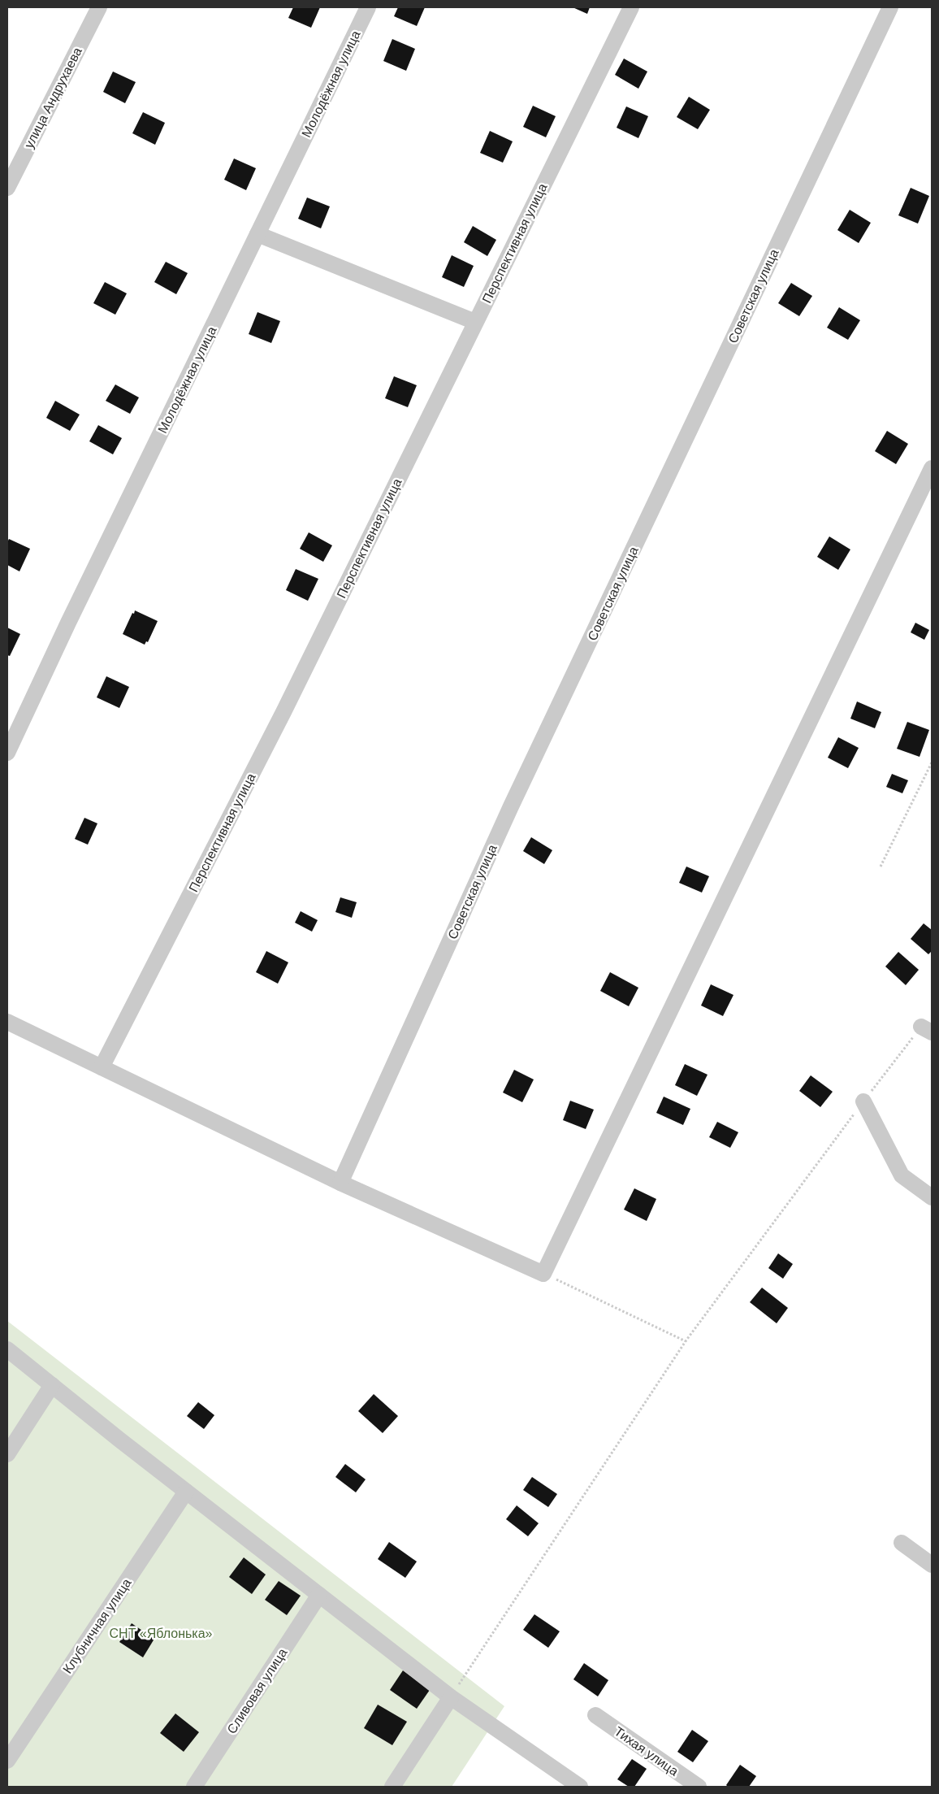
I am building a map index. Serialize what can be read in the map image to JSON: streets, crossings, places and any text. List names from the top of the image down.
{
  "streets": {
    "street": [
      "Молодёжная улица",
      "улица Андрухаева",
      "Перспективная улица",
      "Советская улица",
      "Клубничная улица",
      "Сливовая улица",
      "Тихая улица"
    ]
  },
  "parks": ["СНТ «Яблонька»"]
}
